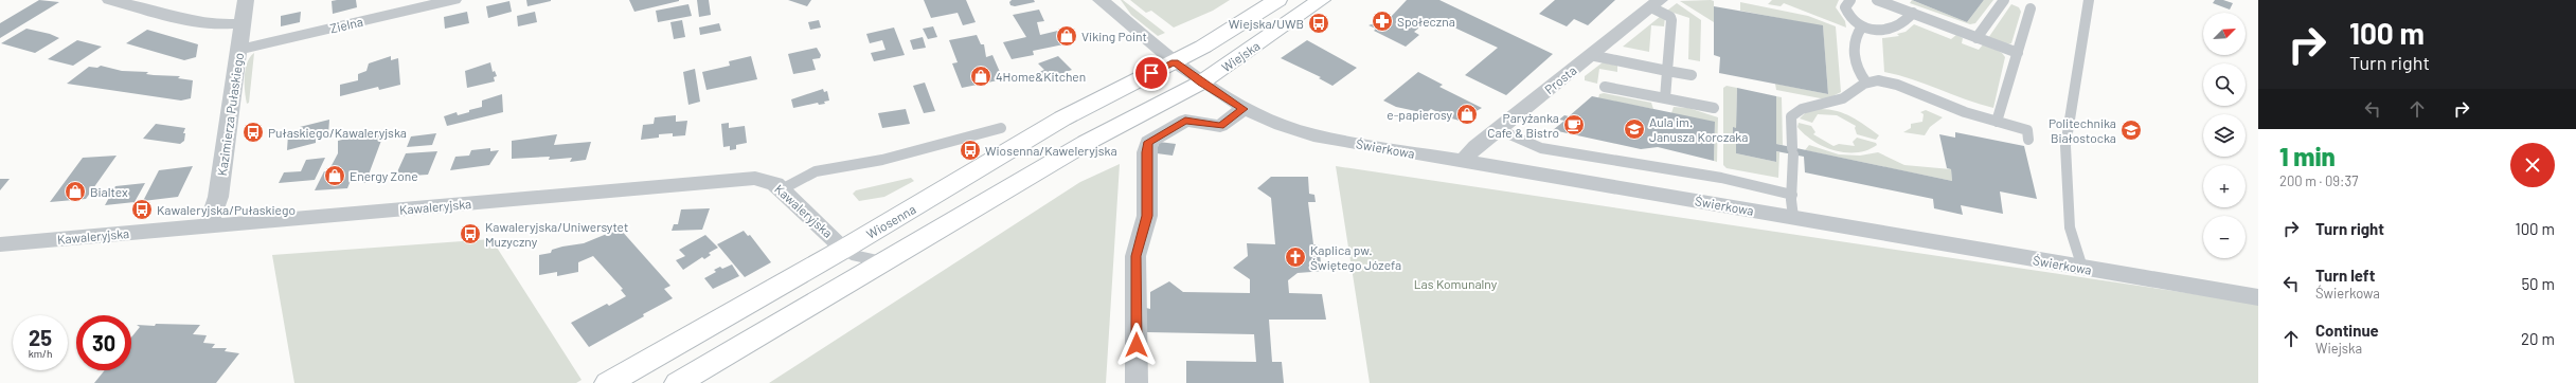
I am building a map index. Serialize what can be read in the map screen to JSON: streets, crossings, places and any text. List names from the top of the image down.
{
  "streets": {
    "main road": ["Wiejska", "Wiosenna"],
    "street": [
      "Zielna",
      "Prosta",
      "Kazimierza Pułaskiego",
      "Świerkowa",
      "Kawaleryjska"
    ]
  },
  "crossings": [
    ["Zielna", "Kazimierza Pułaskiego"],
    ["Wiejska", "Świerkowa"],
    ["Wiejska", "Wiosenna"],
    ["Prosta", "Świerkowa"],
    ["Kazimierza Pułaskiego", "Kawaleryjska"],
    ["Kawaleryjska", "Wiosenna"]
  ],
  "parks": ["Las Komunalny"],
  "places": {
    "pharmacy": ["Społeczna"],
    "bus stop": [
      "Wiejska/UWB",
      "Pułaskiego/Kawaleryjska",
      "Wiosenna/Kaweleryjska",
      "Kawaleryjska/Pułaskiego",
      "Kawaleryjska/Uniwersytet Muzyczny"
    ],
    "shop": [
      "Viking Point",
      "4Home&Kitchen",
      "e-papierosy",
      "Energy Zone",
      "Bialtex"
    ],
    "cafe": ["Paryżanka Cafe & Bistro"],
    "school or university": ["Aula im. Janusza Korczaka", "Politechnika Białostocka"],
    "church": ["Kaplica pw. Świętego Józefa"]
  },
  "north": "top right",
  "page": {
    "turn": ["100 m", "Turn right"],
    "map_buttons": ["+", "−"],
    "heading": ["1 min", "200 m · 09:37"],
    "list": [
      {
        "name": "Turn right",
        "value": "100 m"
      },
      {
        "name": "Turn left",
        "note": "Świerkowa",
        "value": "50 m"
      },
      {
        "name": "Continue",
        "note": "Wiejska",
        "value": "20 m"
      }
    ],
    "speed": "25 km/h",
    "limit": "30"
  }
}
